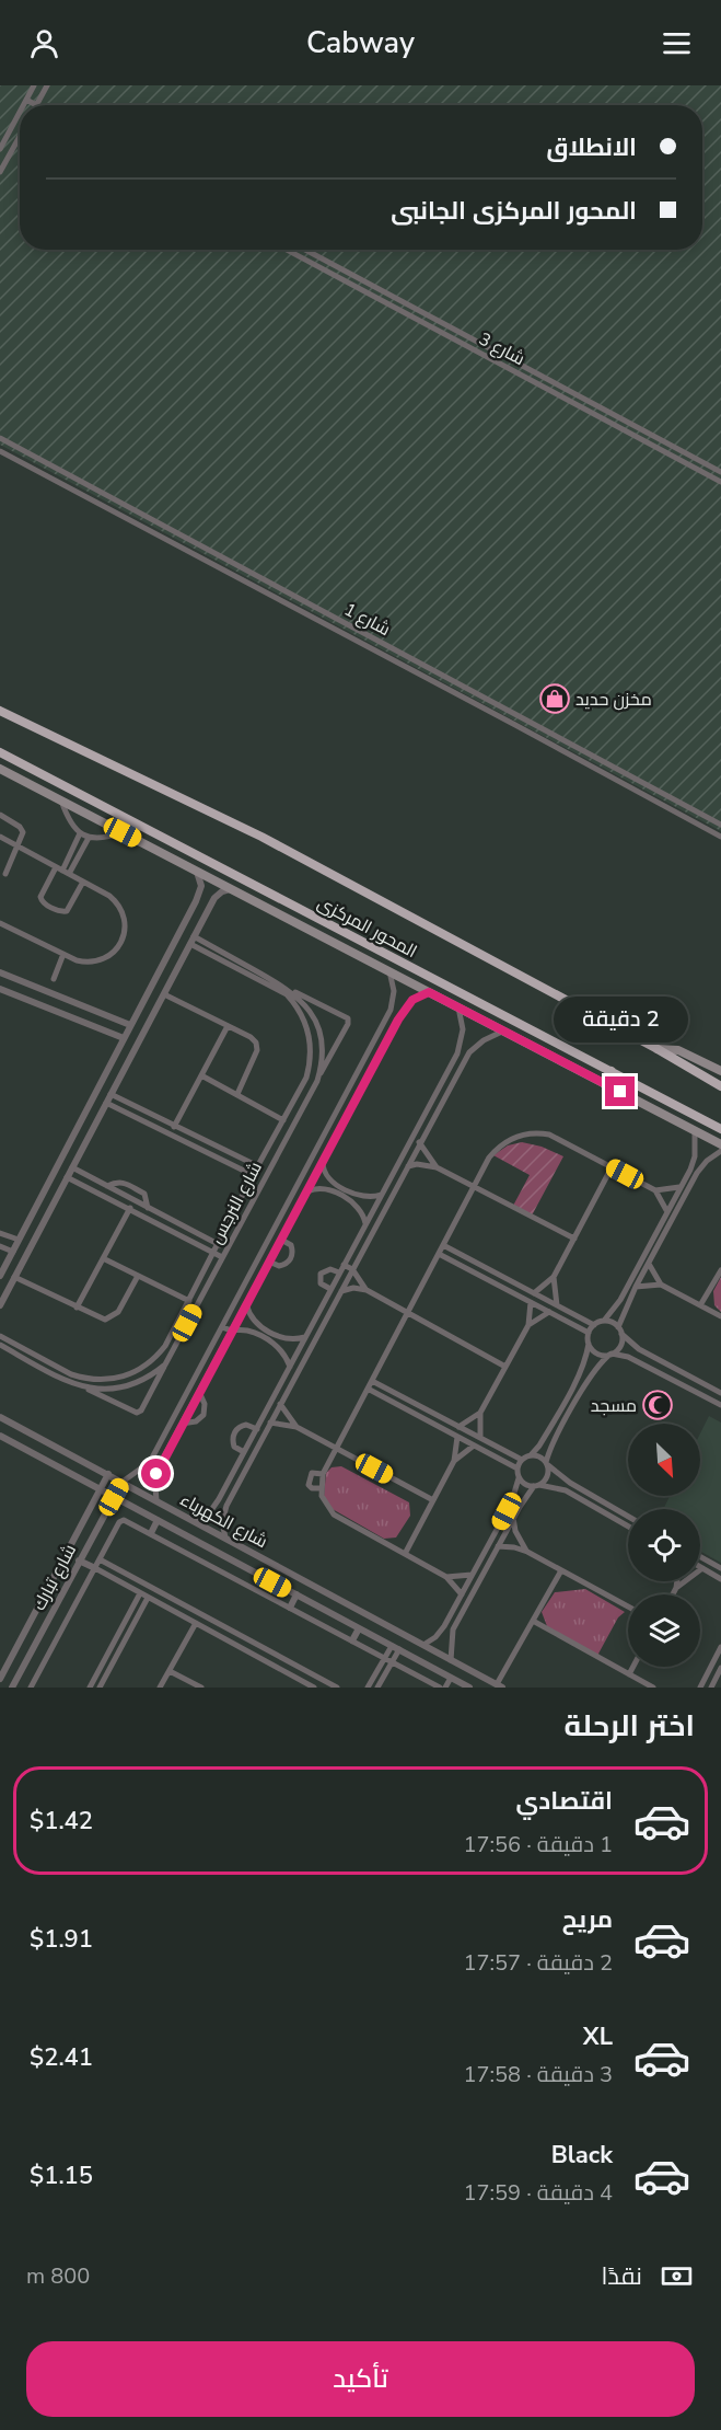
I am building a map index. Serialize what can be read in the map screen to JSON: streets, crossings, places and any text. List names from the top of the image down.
{
  "streets": {
    "highway": ["المحور المركزى"],
    "street": [
      "شارع 3",
      "شارع 1",
      "شارع النرجس",
      "شارع الكهرباء",
      "شارع تبارك"
    ]
  },
  "crossings": [
    ["شارع الكهرباء", "شارع تبارك"]
  ],
  "places": {
    "shop": ["مخزن حديد"],
    "mosque": ["مسجد"]
  },
  "north": "bottom right",
  "page": {
    "header": "Cabway",
    "banner": ["الانطلاق", "المحور المركزى الجانبى"],
    "bubble": "2 دقيقة",
    "heading": "اختر الرحلة",
    "list": [
      {
        "name": "اقتصادي",
        "note": "1 دقيقة · 17:56",
        "value": "$1.42"
      },
      {
        "name": "مريح",
        "note": "2 دقيقة · 17:57",
        "value": "$1.91"
      },
      {
        "name": "XL",
        "note": "3 دقيقة · 17:58",
        "value": "$2.41"
      },
      {
        "name": "Black",
        "note": "4 دقيقة · 17:59",
        "value": "$1.15"
      }
    ],
    "pay": ["نقدًا", "800 m"],
    "buttons": "تأكيد"
  }
}
